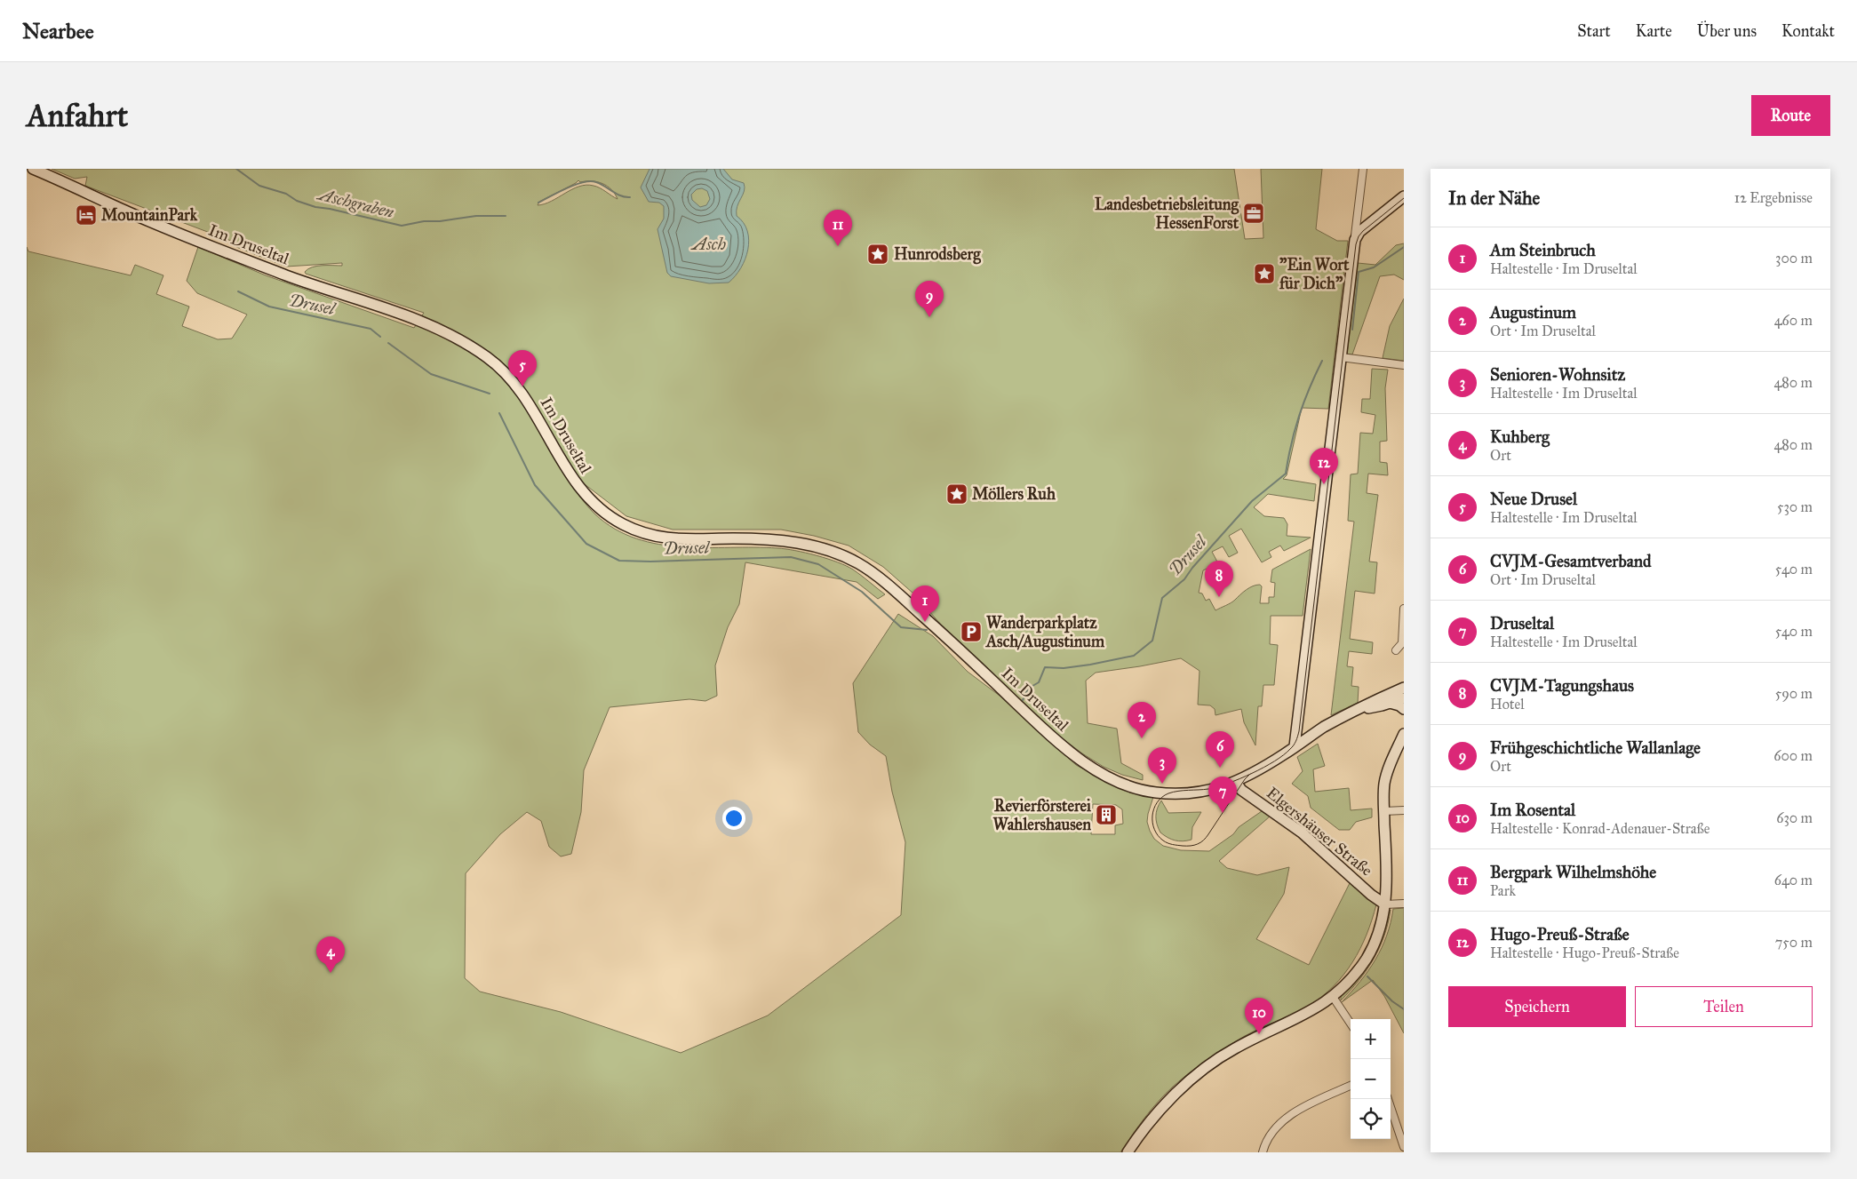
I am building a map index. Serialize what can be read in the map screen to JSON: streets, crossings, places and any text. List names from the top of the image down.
{
  "streets": {
    "main road": ["Im Druseltal", "Elgershäuser Straße"]
  },
  "crossings": [
    ["Im Druseltal", "Elgershäuser Straße"]
  ],
  "water": ["Aschgraben", "Asch", "Drusel"],
  "places": {
    "office": ["Landesbetriebsleitung HessenForst"],
    "hotel": ["MountainPark"],
    "place": ["Hunrodsberg", "\"Ein Wort für Dich\"", "Möllers Ruh"],
    "parking": ["Wanderparkplatz Asch/Augustinum"],
    "building": ["Revierförsterei Wahlershausen"]
  },
  "page": {
    "header": "Nearbee",
    "nav": [
      "Start",
      "Karte",
      "Über uns",
      "Kontakt"
    ],
    "buttons": [
      "Route",
      ["Speichern", "Teilen"]
    ],
    "title": "Anfahrt",
    "heading": ["In der Nähe", "12 Ergebnisse"],
    "pins": [
      "11",
      "9",
      "5",
      "12",
      "8",
      "1",
      "2",
      "6",
      "3",
      "7",
      "4",
      "10"
    ],
    "list": [
      {
        "mark": "1",
        "name": "Am Steinbruch",
        "note": "Haltestelle · Im Druseltal",
        "value": "300 m"
      },
      {
        "mark": "2",
        "name": "Augustinum",
        "note": "Ort · Im Druseltal",
        "value": "460 m"
      },
      {
        "mark": "3",
        "name": "Senioren-Wohnsitz",
        "note": "Haltestelle · Im Druseltal",
        "value": "480 m"
      },
      {
        "mark": "4",
        "name": "Kuhberg",
        "note": "Ort",
        "value": "480 m"
      },
      {
        "mark": "5",
        "name": "Neue Drusel",
        "note": "Haltestelle · Im Druseltal",
        "value": "530 m"
      },
      {
        "mark": "6",
        "name": "CVJM-Gesamtverband",
        "note": "Ort · Im Druseltal",
        "value": "540 m"
      },
      {
        "mark": "7",
        "name": "Druseltal",
        "note": "Haltestelle · Im Druseltal",
        "value": "540 m"
      },
      {
        "mark": "8",
        "name": "CVJM-Tagungshaus",
        "note": "Hotel",
        "value": "590 m"
      },
      {
        "mark": "9",
        "name": "Frühgeschichtliche Wallanlage",
        "note": "Ort",
        "value": "600 m"
      },
      {
        "mark": "10",
        "name": "Im Rosental",
        "note": "Haltestelle · Konrad-Adenauer-Straße",
        "value": "630 m"
      },
      {
        "mark": "11",
        "name": "Bergpark Wilhelmshöhe",
        "note": "Park",
        "value": "640 m"
      },
      {
        "mark": "12",
        "name": "Hugo-Preuß-Straße",
        "note": "Haltestelle · Hugo-Preuß-Straße",
        "value": "750 m"
      }
    ],
    "map_buttons": ["+", "−"]
  }
}
